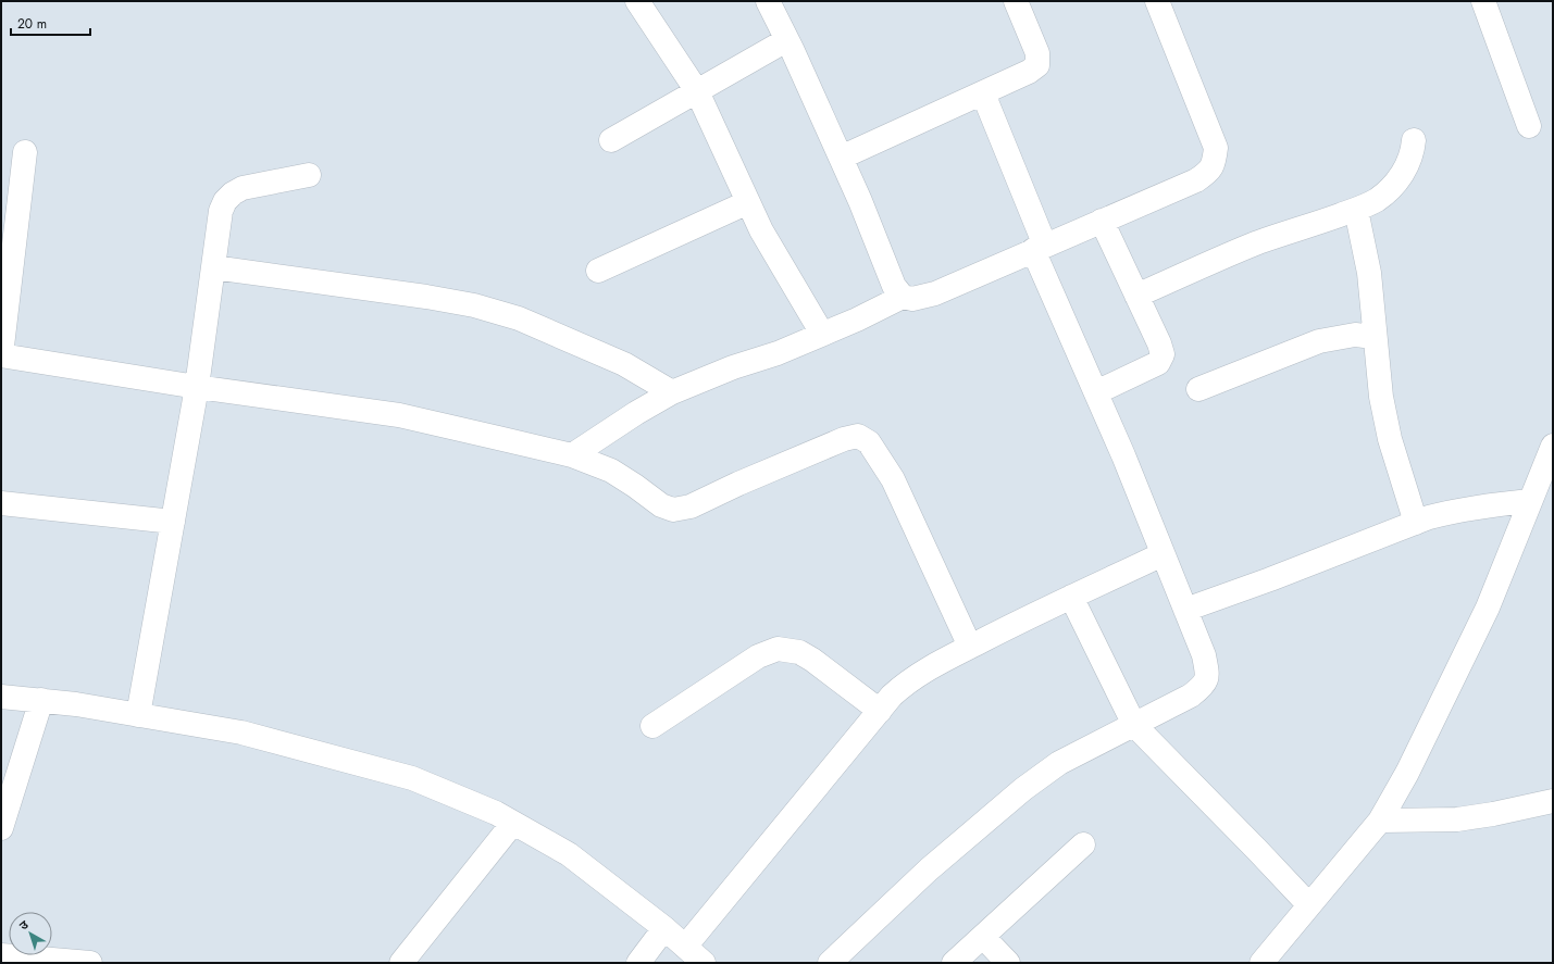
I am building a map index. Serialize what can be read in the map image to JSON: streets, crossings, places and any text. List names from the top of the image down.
{
  "scale_bar": "20 m",
  "north": "top left"
}
